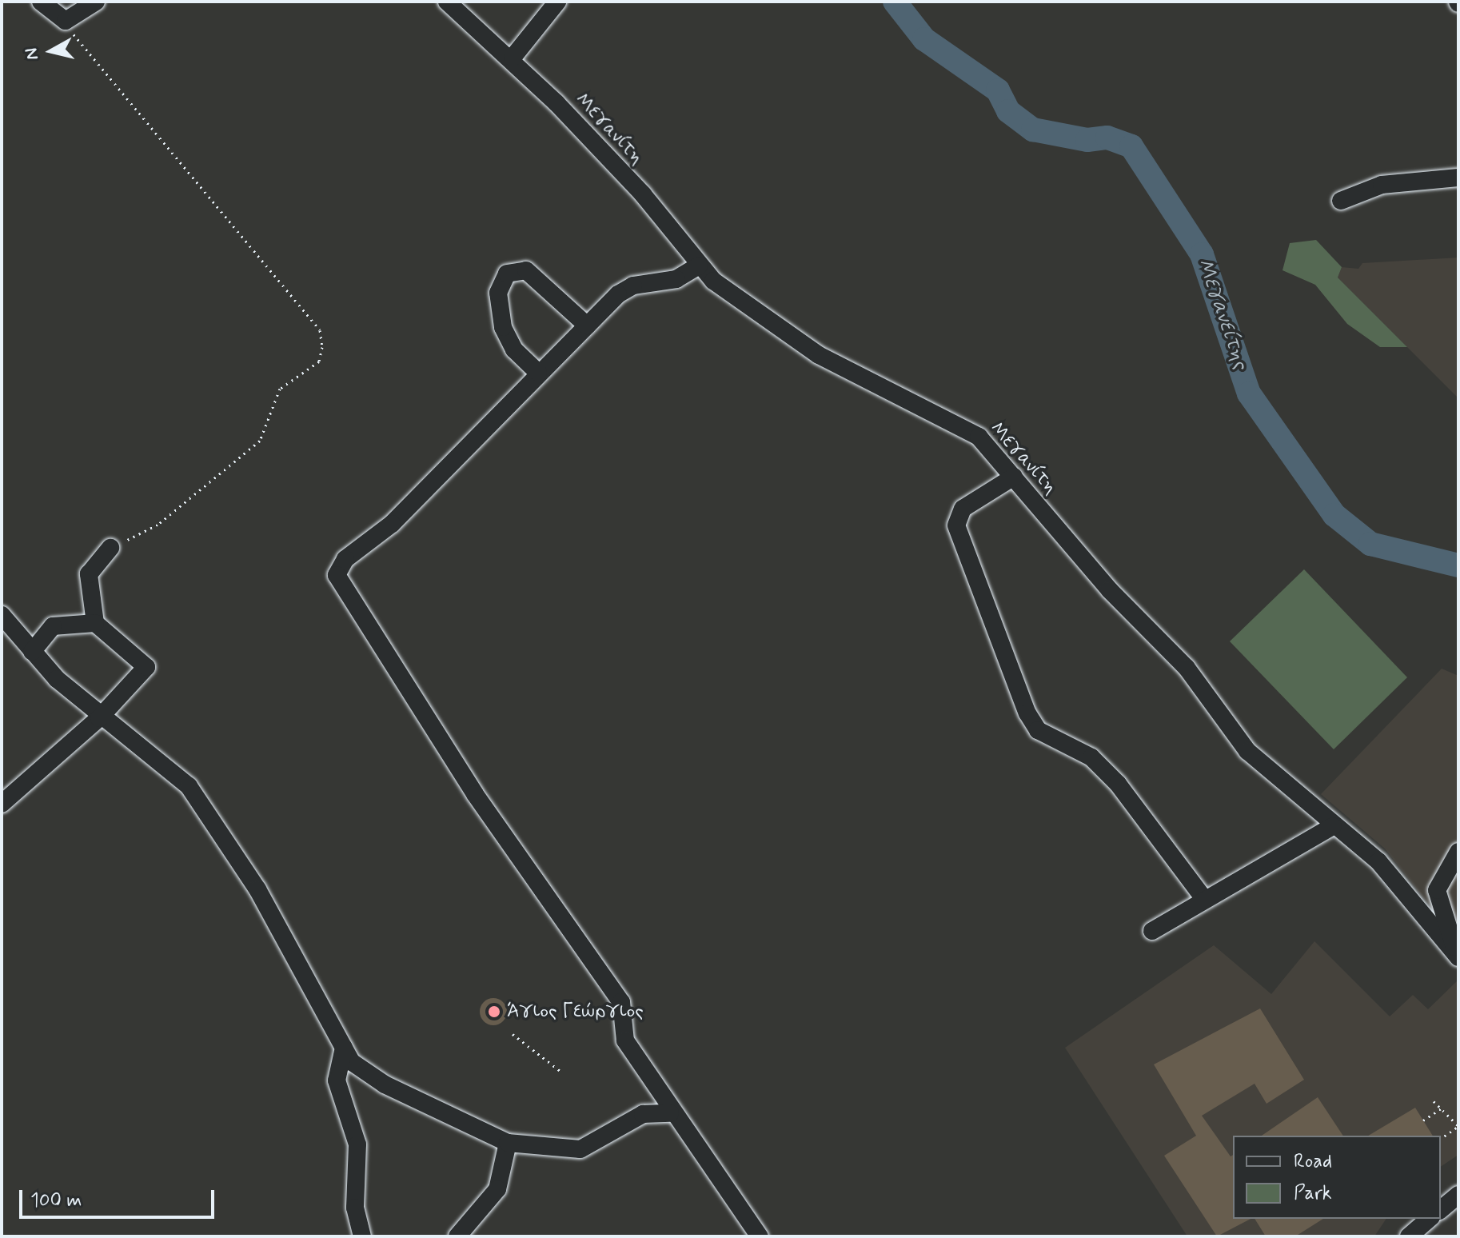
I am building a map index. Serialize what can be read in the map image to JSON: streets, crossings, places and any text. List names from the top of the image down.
{
  "streets": {
    "street": ["Μεγανίτη"]
  },
  "water": ["Μεγανείτης"],
  "places": ["Άγιος Γεώργιος"],
  "legend": ["Road", "Park"],
  "scale_bar": "100 m",
  "north": "left"
}
